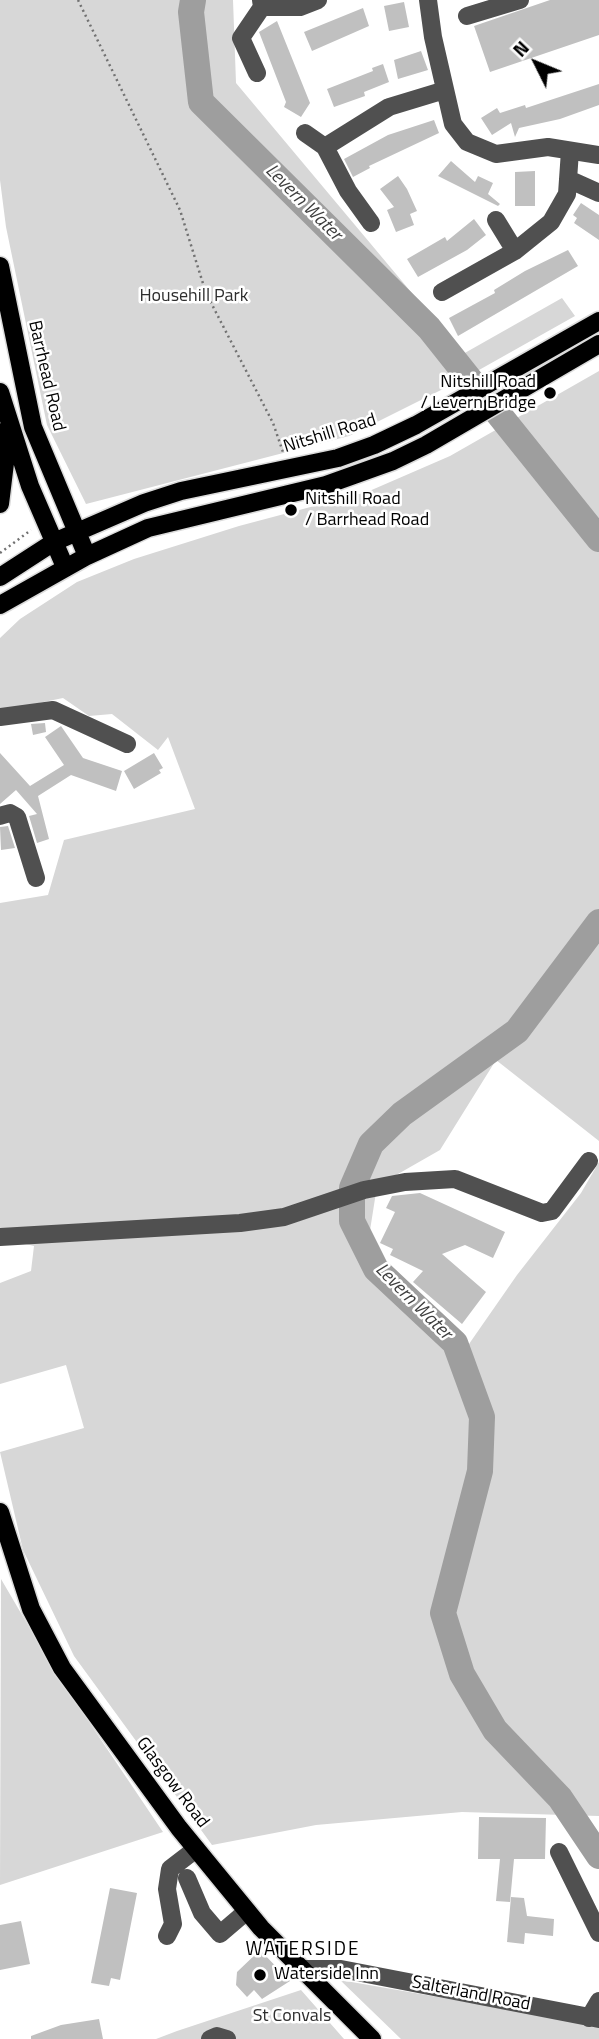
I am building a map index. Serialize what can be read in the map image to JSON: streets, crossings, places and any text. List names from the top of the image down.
{
  "streets": {
    "main road": ["Barrhead Road", "Nitshill Road", "Glasgow Road"],
    "street": ["Salterland Road"]
  },
  "crossings": [
    ["Barrhead Road", "Nitshill Road"],
    ["Glasgow Road", "Salterland Road"]
  ],
  "districts": ["WATERSIDE"],
  "water": ["Levern Water"],
  "parks": ["Househill Park", "St Convals"],
  "places": ["Nitshill Road / Levern Bridge", "Nitshill Road / Barrhead Road", "Waterside Inn"],
  "north": "top left"
}
